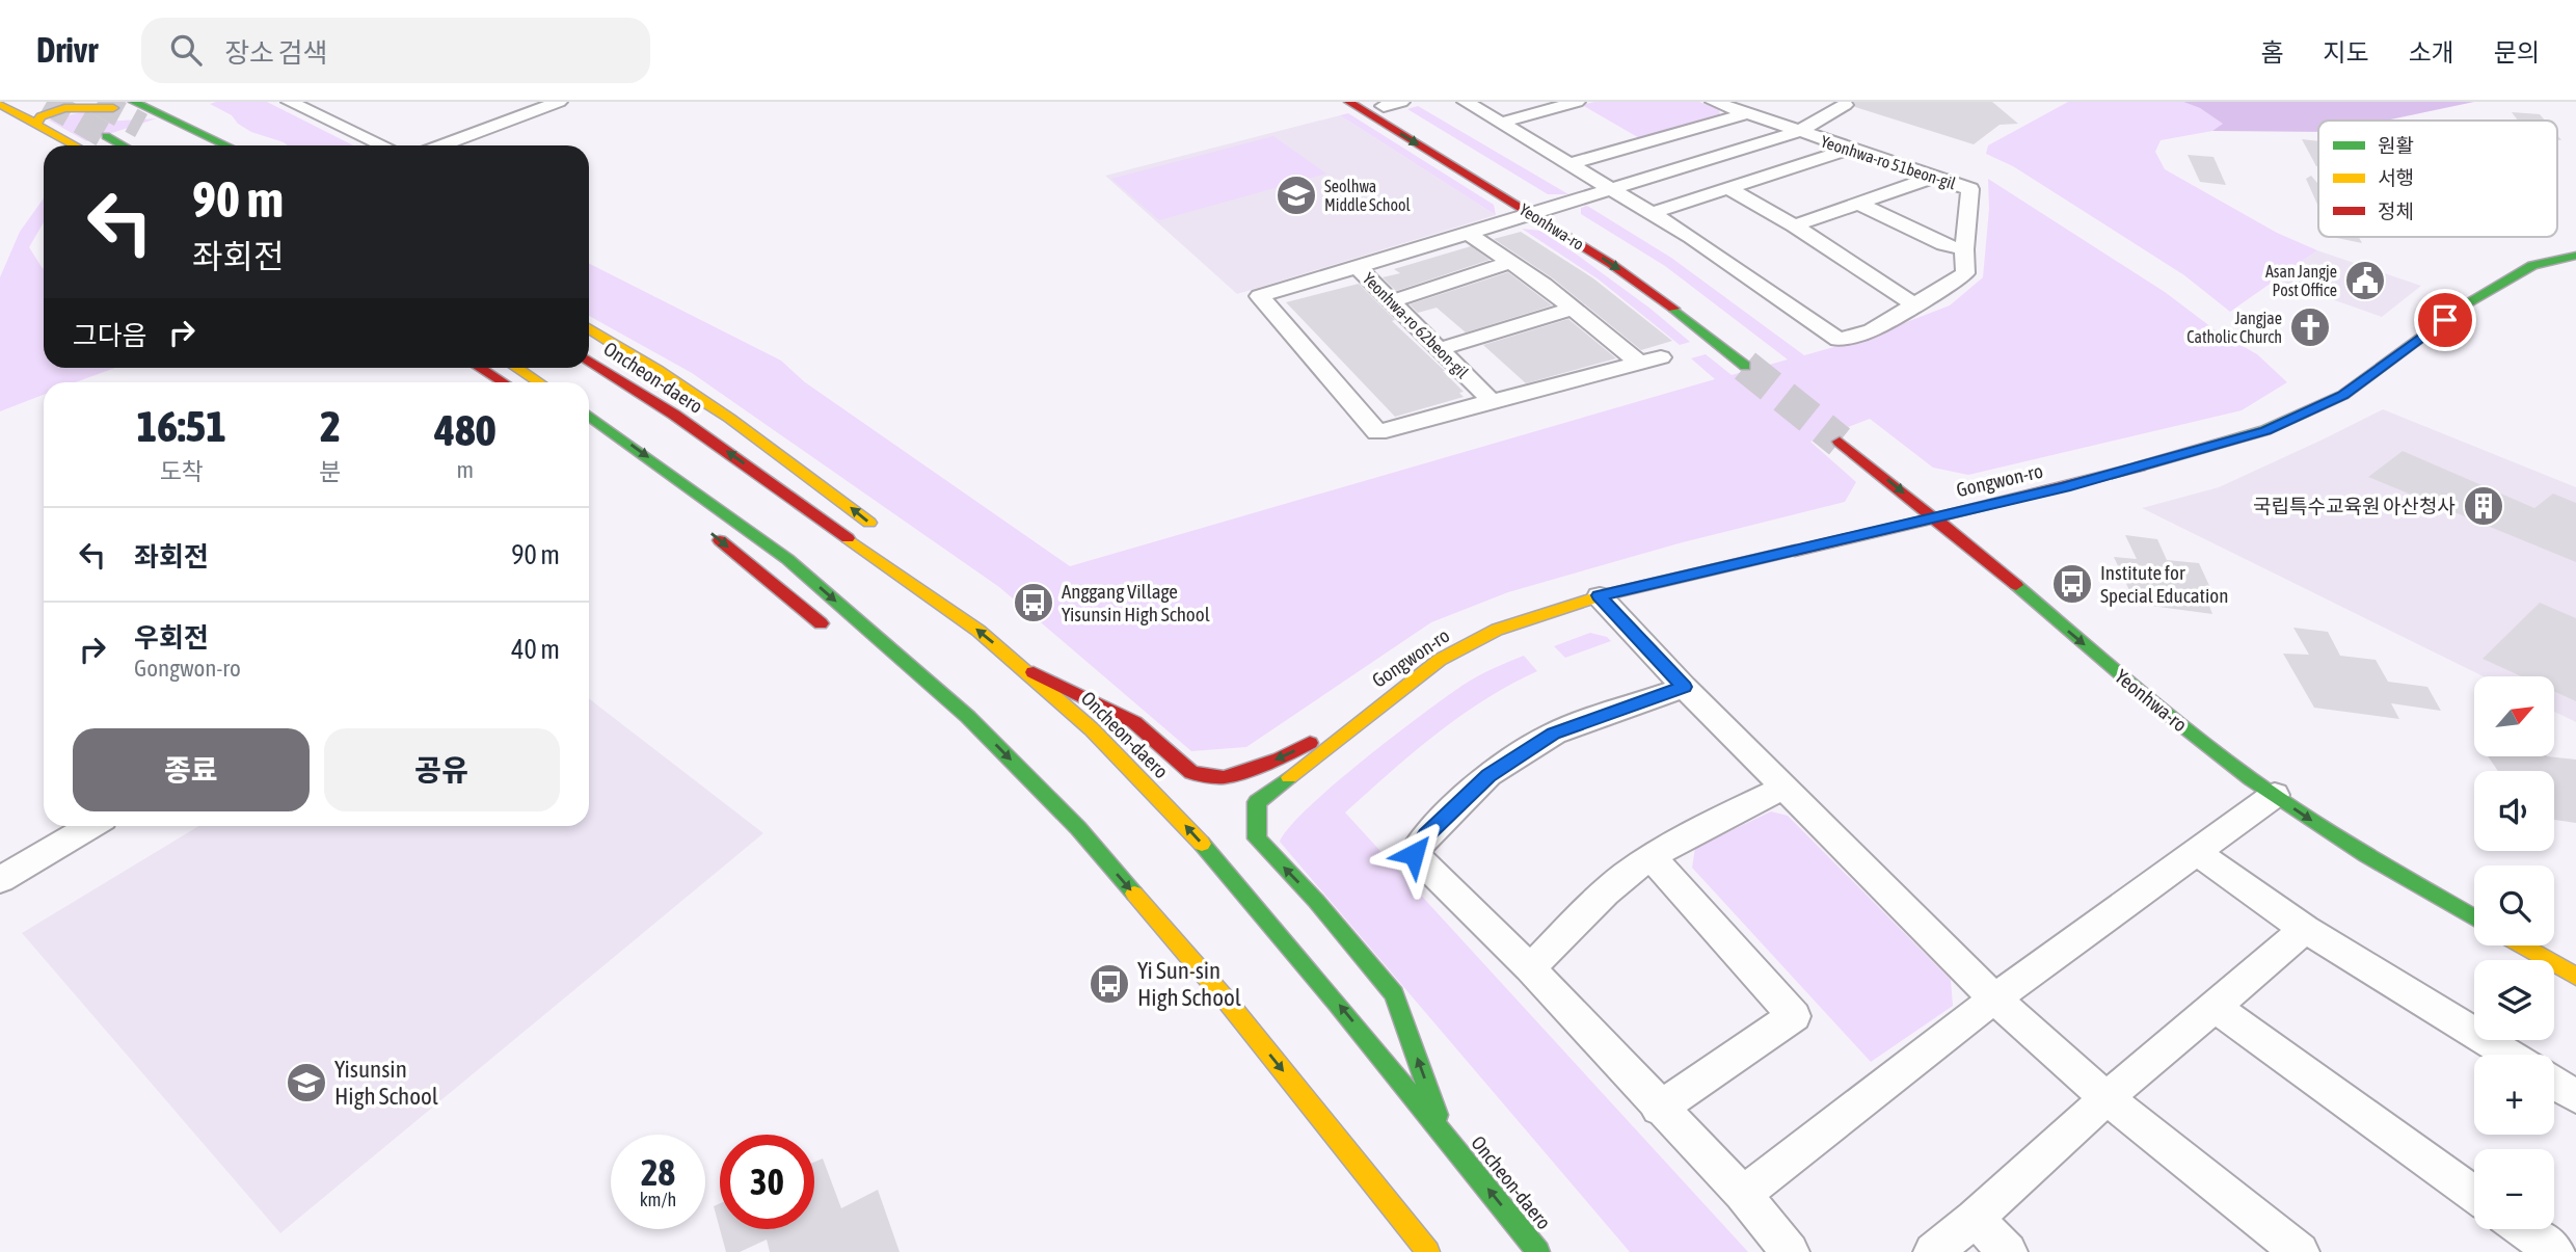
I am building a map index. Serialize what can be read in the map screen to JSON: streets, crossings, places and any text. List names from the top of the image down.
{
  "streets": {
    "main road": ["Yeonhwa-ro", "Oncheon-daero", "Gongwon-ro"],
    "street": ["Yeonhwa-ro 51beon-gil", "Yeonhwa-ro 62beon-gil"]
  },
  "crossings": [
    ["Yeonhwa-ro 51beon-gil", "Yeonhwa-ro"],
    ["Yeonhwa-ro", "Yeonhwa-ro 62beon-gil"],
    ["Yeonhwa-ro", "Gongwon-ro"]
  ],
  "places": {
    "school or university": ["Seolhwa Middle School", "Yisunsin High School"],
    "public building": ["Asan Jangje Post Office"],
    "church": ["Jangjae Catholic Church"],
    "building": ["국립특수교육원 아산청사"],
    "bus stop": ["Institute for Special Education", "Anggang Village Yisunsin High School", "Yi Sun-sin High School"]
  },
  "legend": ["원활", "서행", "정체"],
  "north": "top right",
  "page": {
    "header": "Drivr",
    "search": "장소 검색",
    "nav": [
      "홈",
      "지도",
      "소개",
      "문의"
    ],
    "turn": ["90 m", "좌회전"],
    "then": "그다음",
    "eta": [
      "16:51",
      "도착",
      "2",
      "분",
      "480",
      "m"
    ],
    "list": [
      {
        "name": "좌회전",
        "value": "90 m"
      },
      {
        "name": "우회전",
        "note": "Gongwon-ro",
        "value": "40 m"
      }
    ],
    "map_buttons": ["+", "−"],
    "buttons": ["종료", "공유"],
    "speed": "28 km/h",
    "limit": "30"
  }
}
